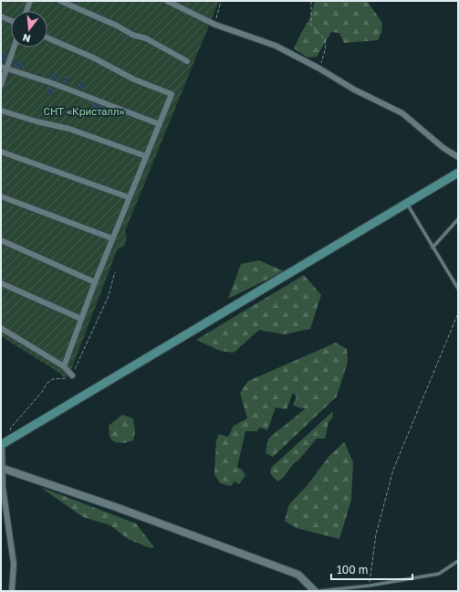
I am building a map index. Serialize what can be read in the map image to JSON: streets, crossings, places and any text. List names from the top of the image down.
{
  "parks": ["СНТ «Кристалл»"],
  "scale_bar": "100 m",
  "north": "bottom"
}
